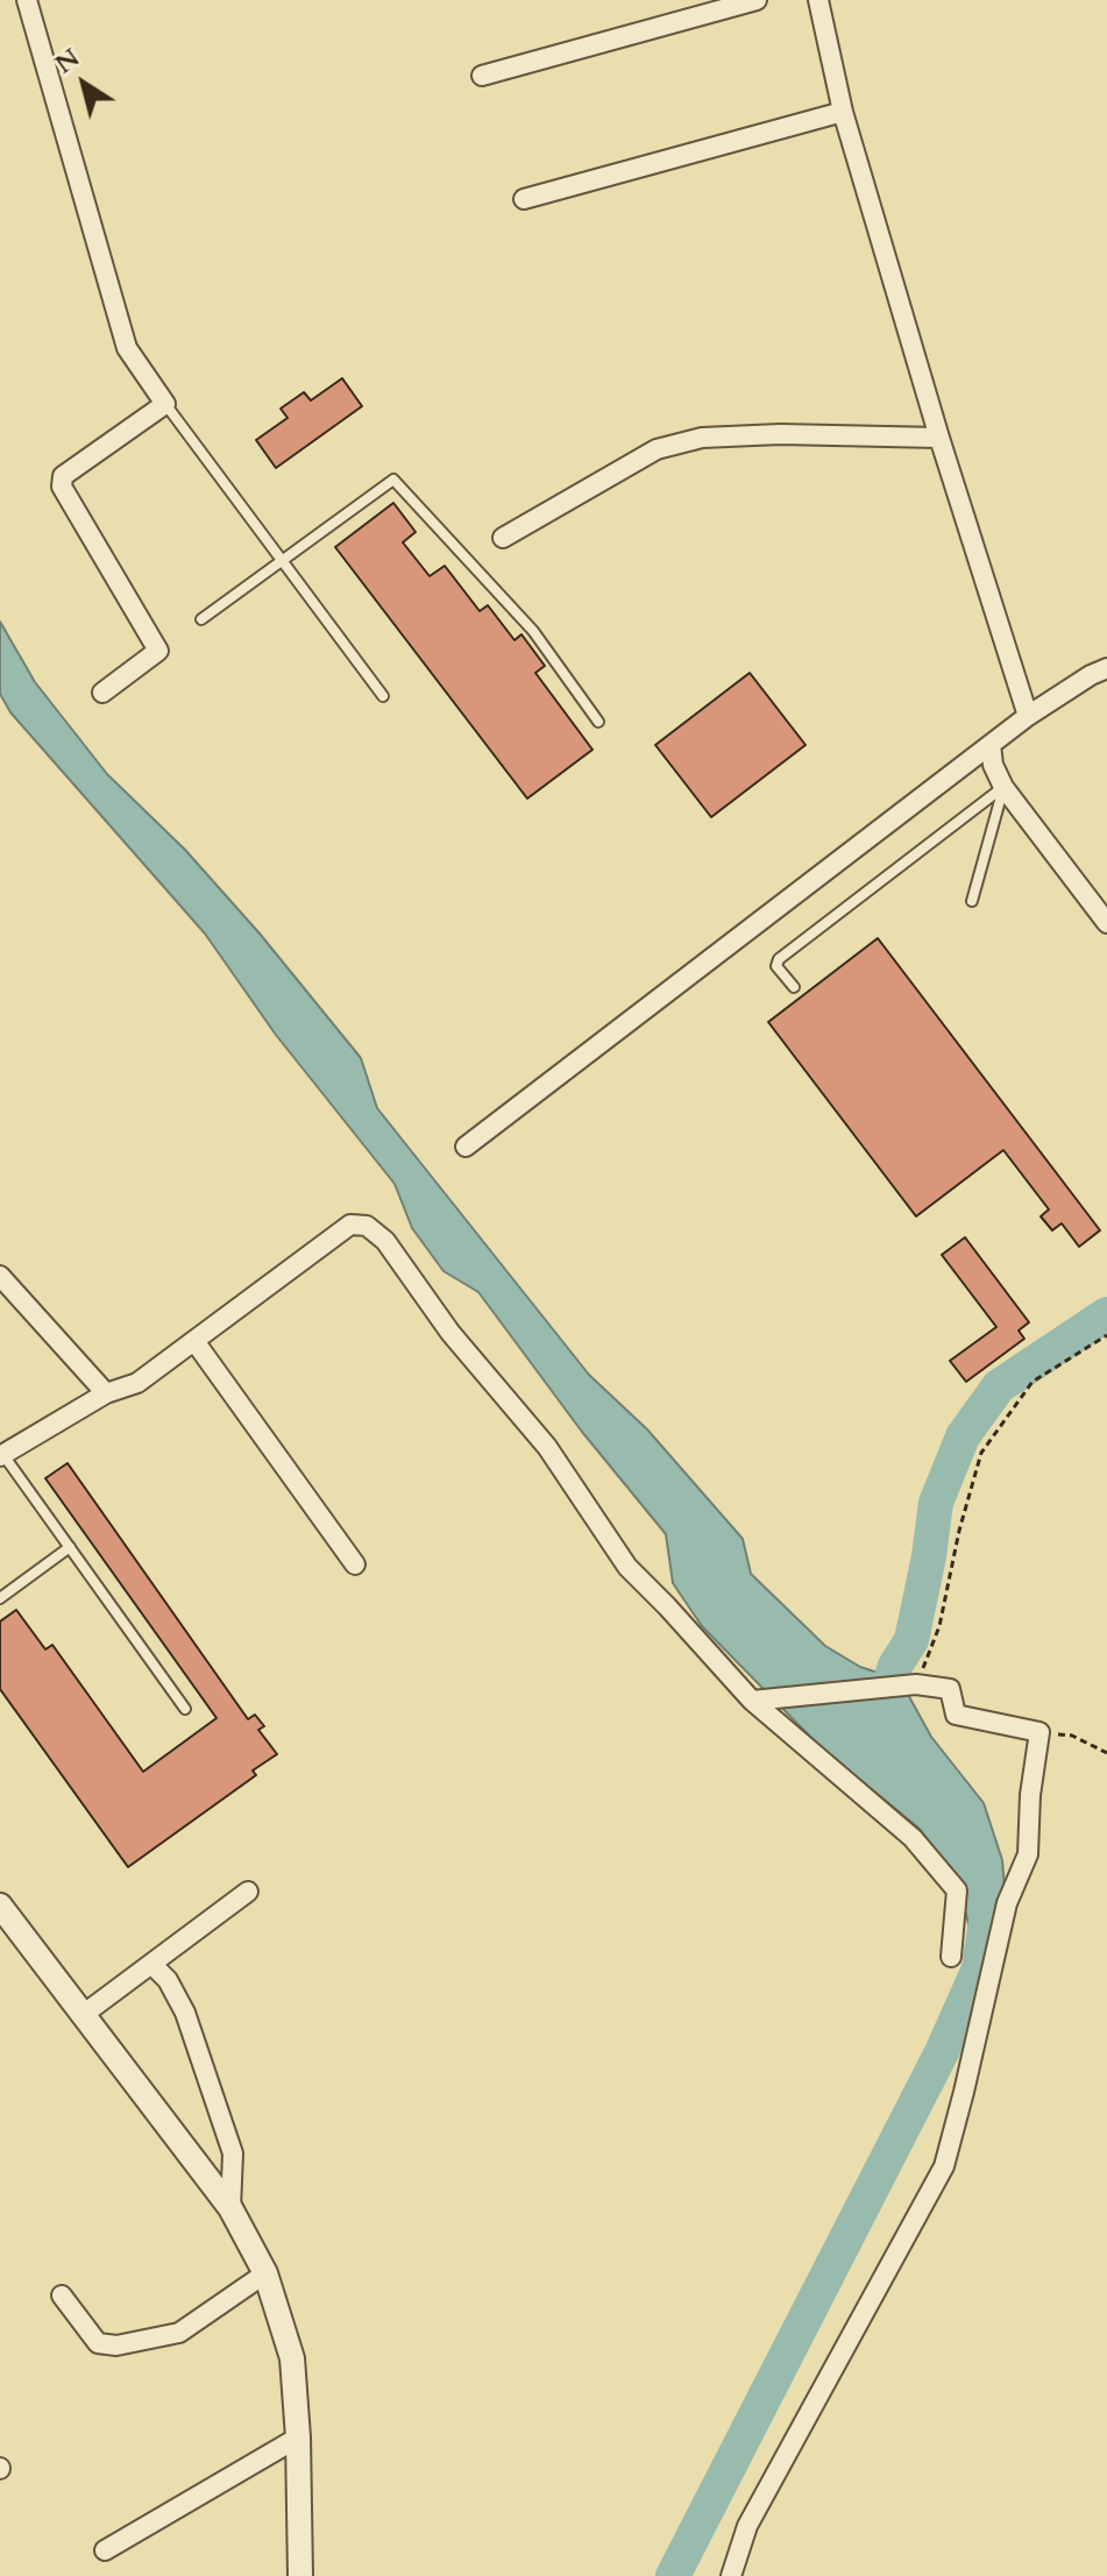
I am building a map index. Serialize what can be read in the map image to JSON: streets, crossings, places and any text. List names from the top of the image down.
{
  "north": "top left"
}
